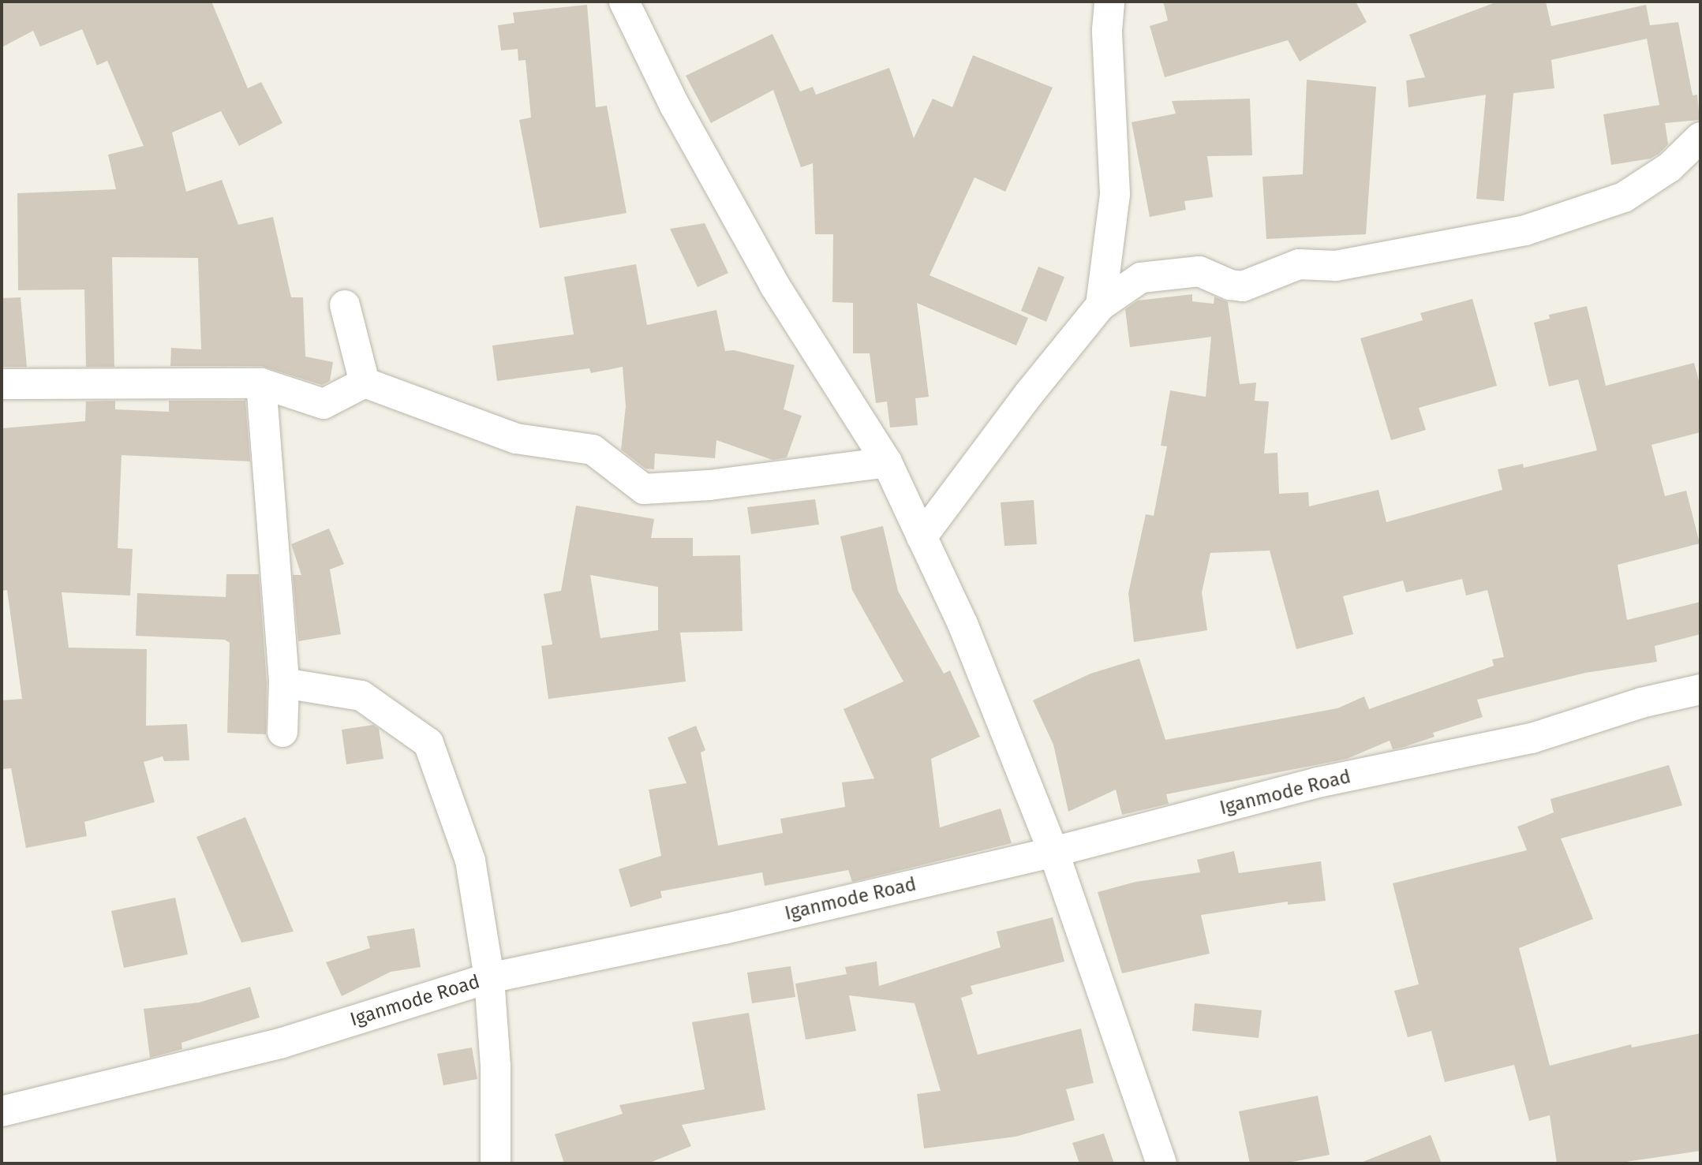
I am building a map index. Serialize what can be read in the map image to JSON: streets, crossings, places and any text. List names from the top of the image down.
{
  "streets": {
    "street": ["Iganmode Road"]
  }
}
